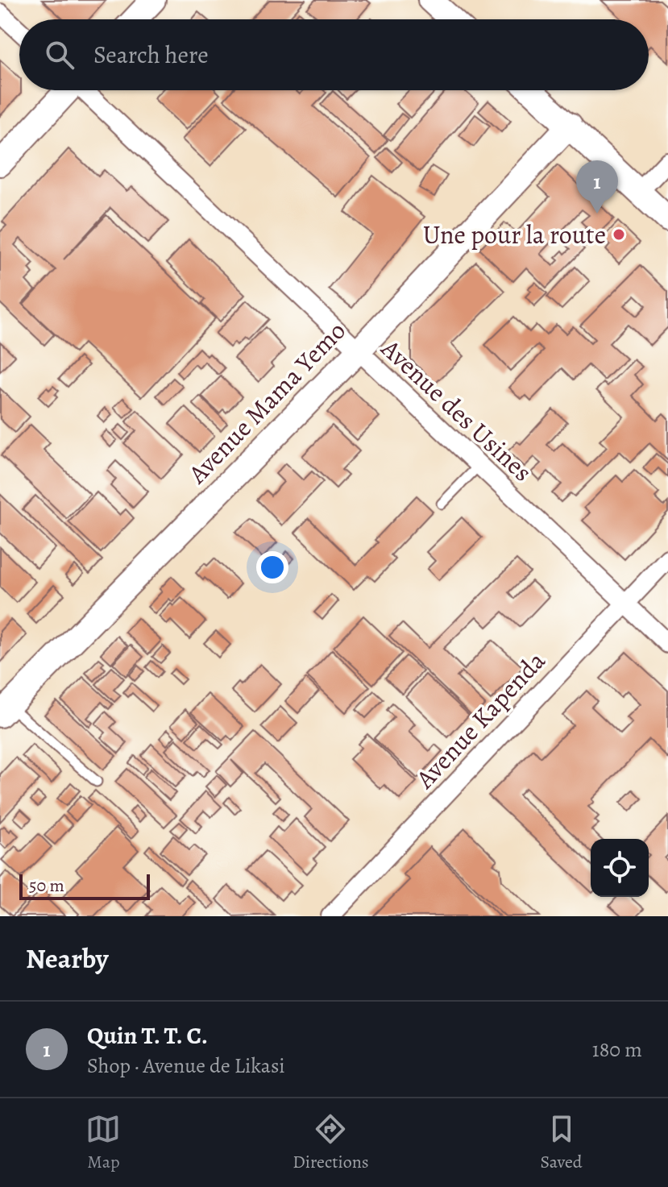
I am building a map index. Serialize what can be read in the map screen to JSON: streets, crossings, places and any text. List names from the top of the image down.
{
  "streets": {
    "main road": ["Avenue Mama Yemo"],
    "street": ["Avenue des Usines", "Avenue Kapenda"]
  },
  "crossings": [
    ["Avenue Mama Yemo", "Avenue des Usines"],
    ["Avenue des Usines", "Avenue Kapenda"]
  ],
  "places": ["Une pour la route"],
  "scale_bar": "50 m",
  "page": {
    "search": "Search here",
    "pins": "1",
    "scale": "50 m",
    "heading": "Nearby",
    "list": [
      {
        "mark": "1",
        "name": "Quin T. T. C.",
        "note": "Shop · Avenue de Likasi",
        "value": "180 m"
      }
    ],
    "nav": ["Map", "Directions", "Saved"]
  }
}
